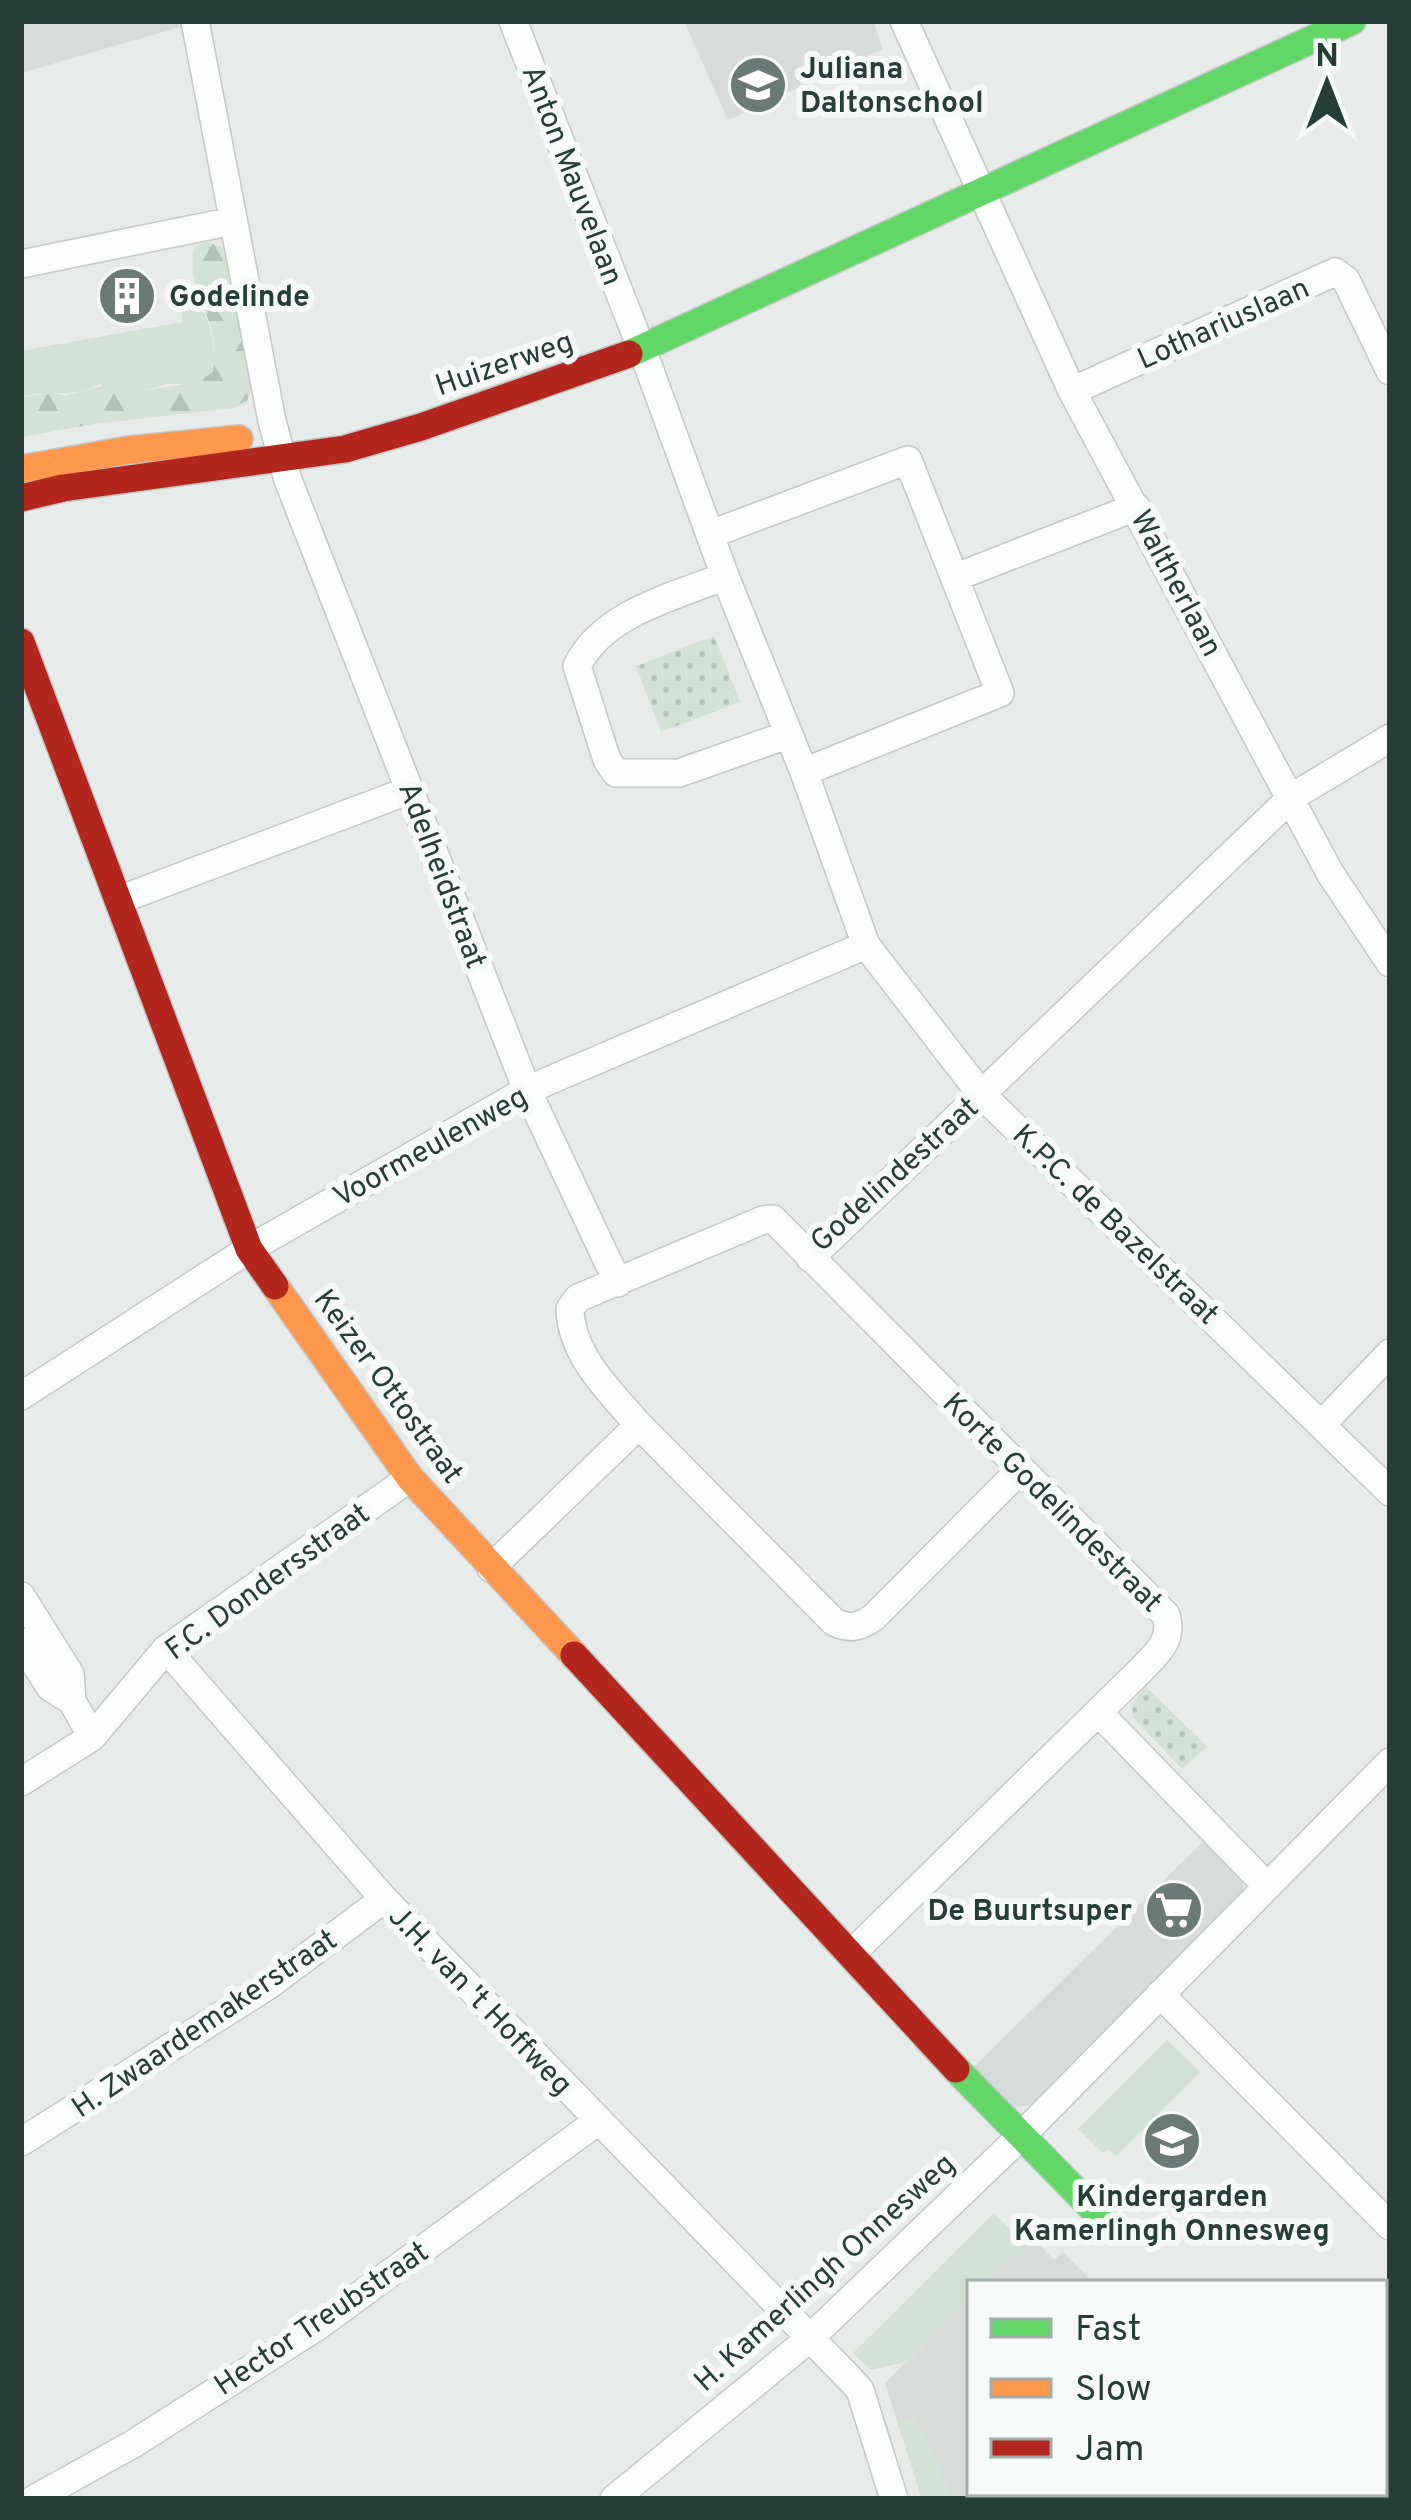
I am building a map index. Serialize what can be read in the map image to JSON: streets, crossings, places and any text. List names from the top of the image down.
{
  "streets": {
    "main road": ["Huizerweg", "Keizer Ottostraat"],
    "street": [
      "Anton Mauvelaan",
      "Lothariuslaan",
      "Waltherlaan",
      "Adelheidstraat",
      "Voormeulenweg",
      "Godelindestraat",
      "K.P.C. de Bazelstraat",
      "Korte Godelindestraat",
      "F.C. Dondersstraat",
      "J.H. van 't Hoffweg",
      "H. Zwaardemakerstraat",
      "H. Kamerlingh Onnesweg",
      "Hector Treubstraat"
    ]
  },
  "crossings": [
    ["Anton Mauvelaan", "Huizerweg"],
    ["Anton Mauvelaan", "K.P.C. de Bazelstraat"],
    ["Lothariuslaan", "Waltherlaan"],
    ["Huizerweg", "Waltherlaan"],
    ["Huizerweg", "Adelheidstraat"],
    ["Huizerweg", "K.P.C. de Bazelstraat"],
    ["Waltherlaan", "Godelindestraat"],
    ["Adelheidstraat", "Voormeulenweg"],
    ["Adelheidstraat", "Godelindestraat"],
    ["Voormeulenweg", "K.P.C. de Bazelstraat"],
    ["Voormeulenweg", "Keizer Ottostraat"],
    ["Godelindestraat", "K.P.C. de Bazelstraat"],
    ["Godelindestraat", "Korte Godelindestraat"],
    ["Keizer Ottostraat", "Korte Godelindestraat"],
    ["Keizer Ottostraat", "F.C. Dondersstraat"],
    ["Keizer Ottostraat", "H. Kamerlingh Onnesweg"],
    ["F.C. Dondersstraat", "J.H. van 't Hoffweg"],
    ["J.H. van 't Hoffweg", "H. Zwaardemakerstraat"],
    ["J.H. van 't Hoffweg", "H. Kamerlingh Onnesweg"],
    ["J.H. van 't Hoffweg", "Hector Treubstraat"]
  ],
  "places": {
    "school or university": ["Juliana Daltonschool", "Kindergarden Kamerlingh Onnesweg"],
    "building": ["Godelinde"],
    "supermarket": ["De Buurtsuper"]
  },
  "legend": ["Fast", "Slow", "Jam"],
  "north": "top"
}
